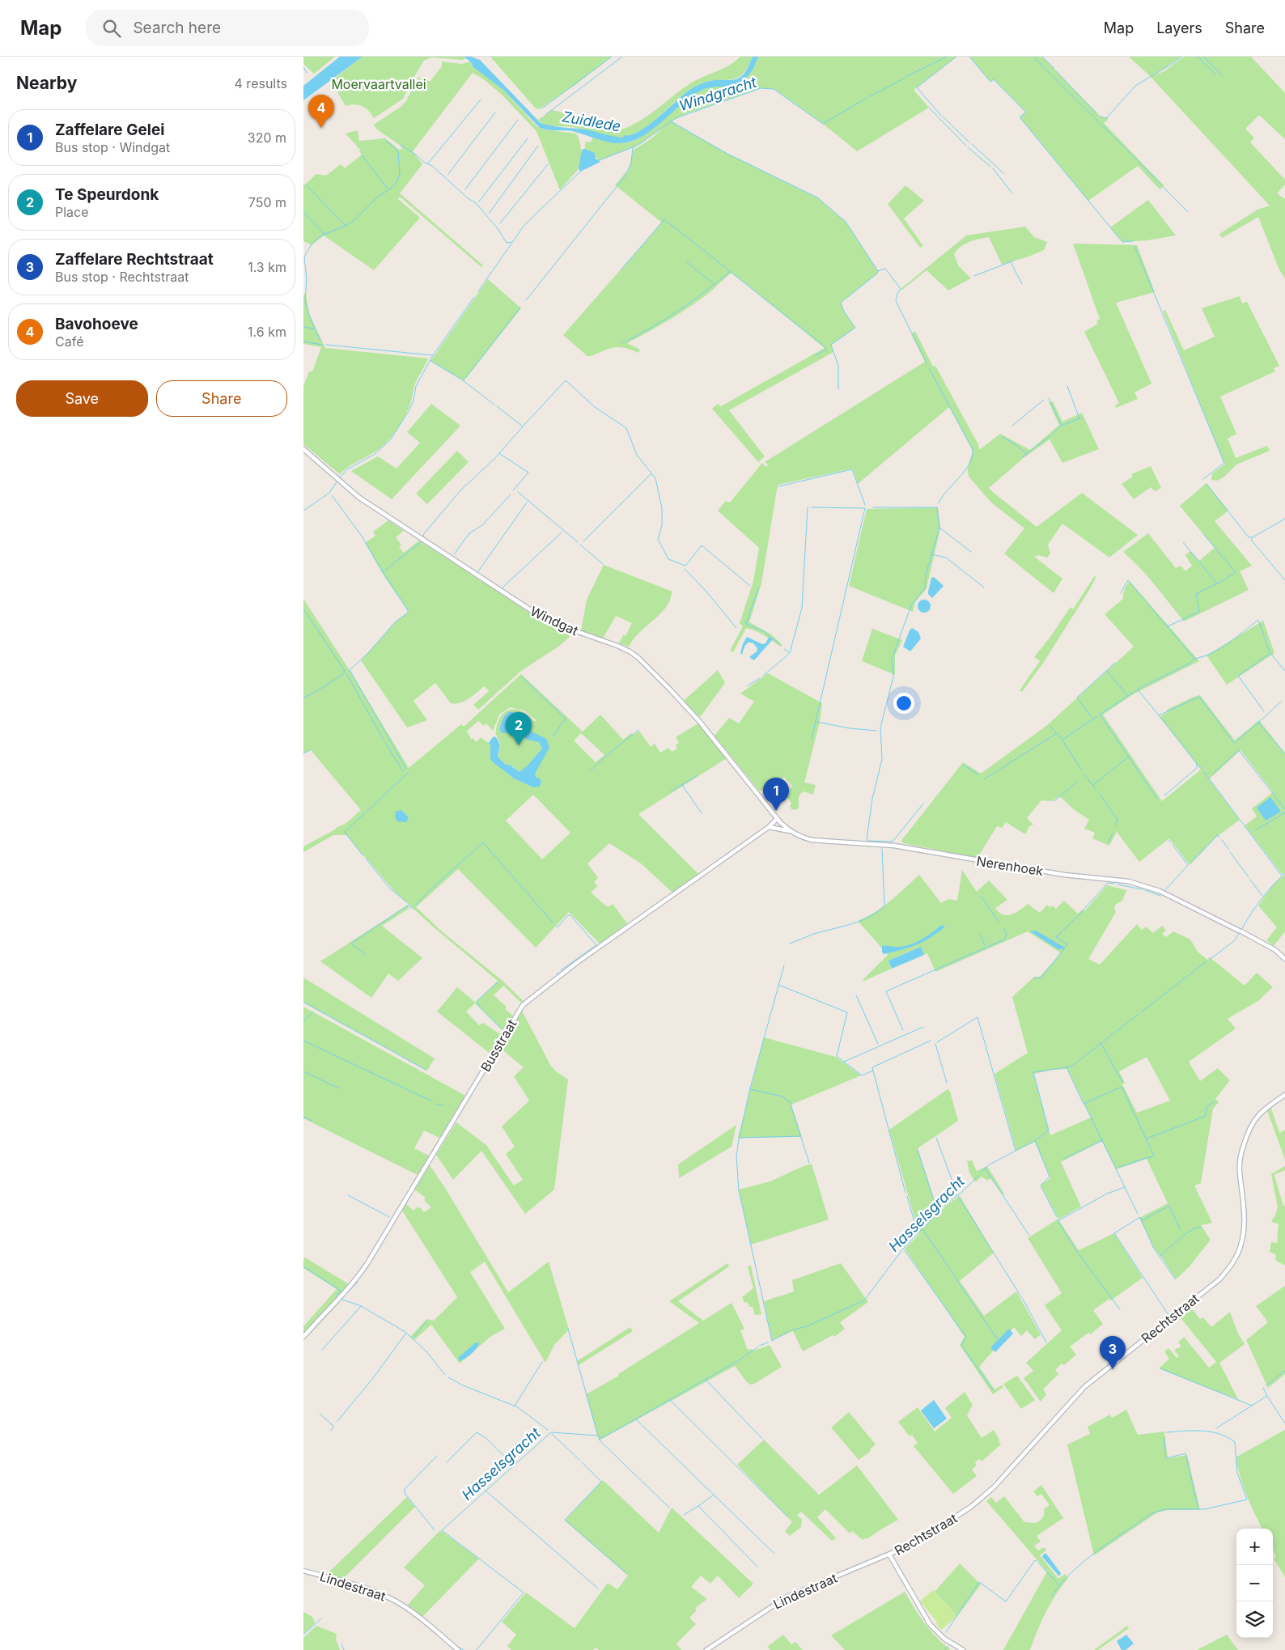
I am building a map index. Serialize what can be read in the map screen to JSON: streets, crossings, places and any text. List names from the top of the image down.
{
  "streets": {
    "street": [
      "Windgat",
      "Nerenhoek",
      "Busstraat",
      "Rechtstraat",
      "Lindestraat"
    ]
  },
  "crossings": [
    ["Windgat", "Nerenhoek"],
    ["Windgat", "Busstraat"],
    ["Nerenhoek", "Busstraat"],
    ["Rechtstraat", "Lindestraat"]
  ],
  "water": ["Windgracht", "Zuidlede", "Hasselsgracht"],
  "parks": ["Moervaartvallei"],
  "page": {
    "header": "Map",
    "search": "Search here",
    "nav": ["Map", "Layers", "Share"],
    "heading": ["Nearby", "4 results"],
    "pins": [
      "4",
      "2",
      "1",
      "3"
    ],
    "list": [
      {
        "mark": "1",
        "name": "Zaffelare Gelei",
        "note": "Bus stop · Windgat",
        "value": "320 m"
      },
      {
        "mark": "2",
        "name": "Te Speurdonk",
        "note": "Place",
        "value": "750 m"
      },
      {
        "mark": "3",
        "name": "Zaffelare Rechtstraat",
        "note": "Bus stop · Rechtstraat",
        "value": "1.3 km"
      },
      {
        "mark": "4",
        "name": "Bavohoeve",
        "note": "Café",
        "value": "1.6 km"
      }
    ],
    "buttons": ["Save", "Share"],
    "map_buttons": ["+", "−"]
  }
}
